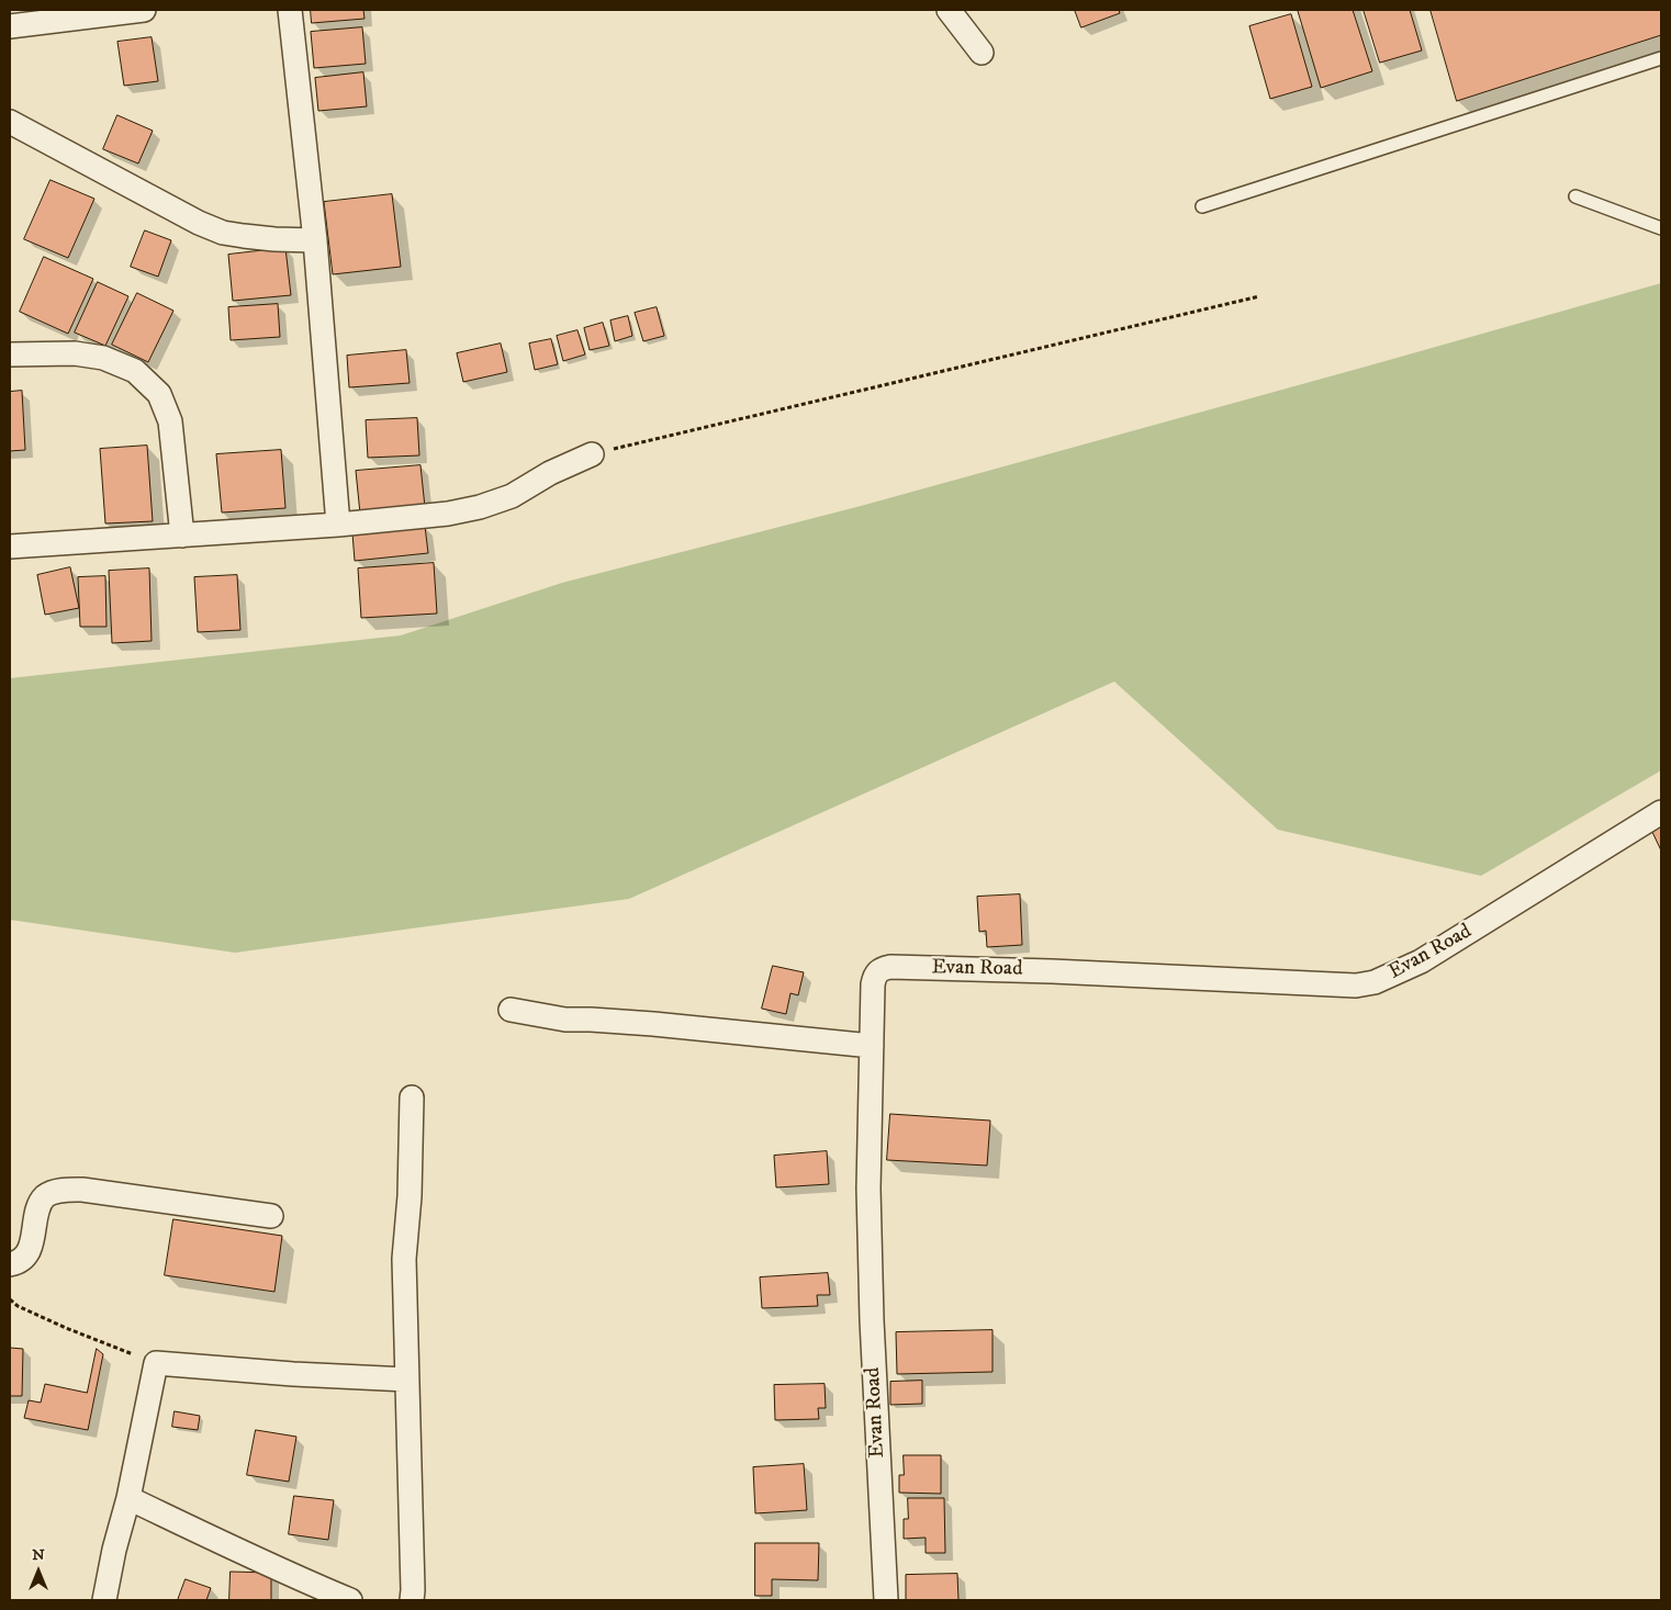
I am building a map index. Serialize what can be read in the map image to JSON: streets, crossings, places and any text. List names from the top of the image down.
{
  "streets": {
    "street": ["Evan Road"]
  },
  "north": "top"
}
